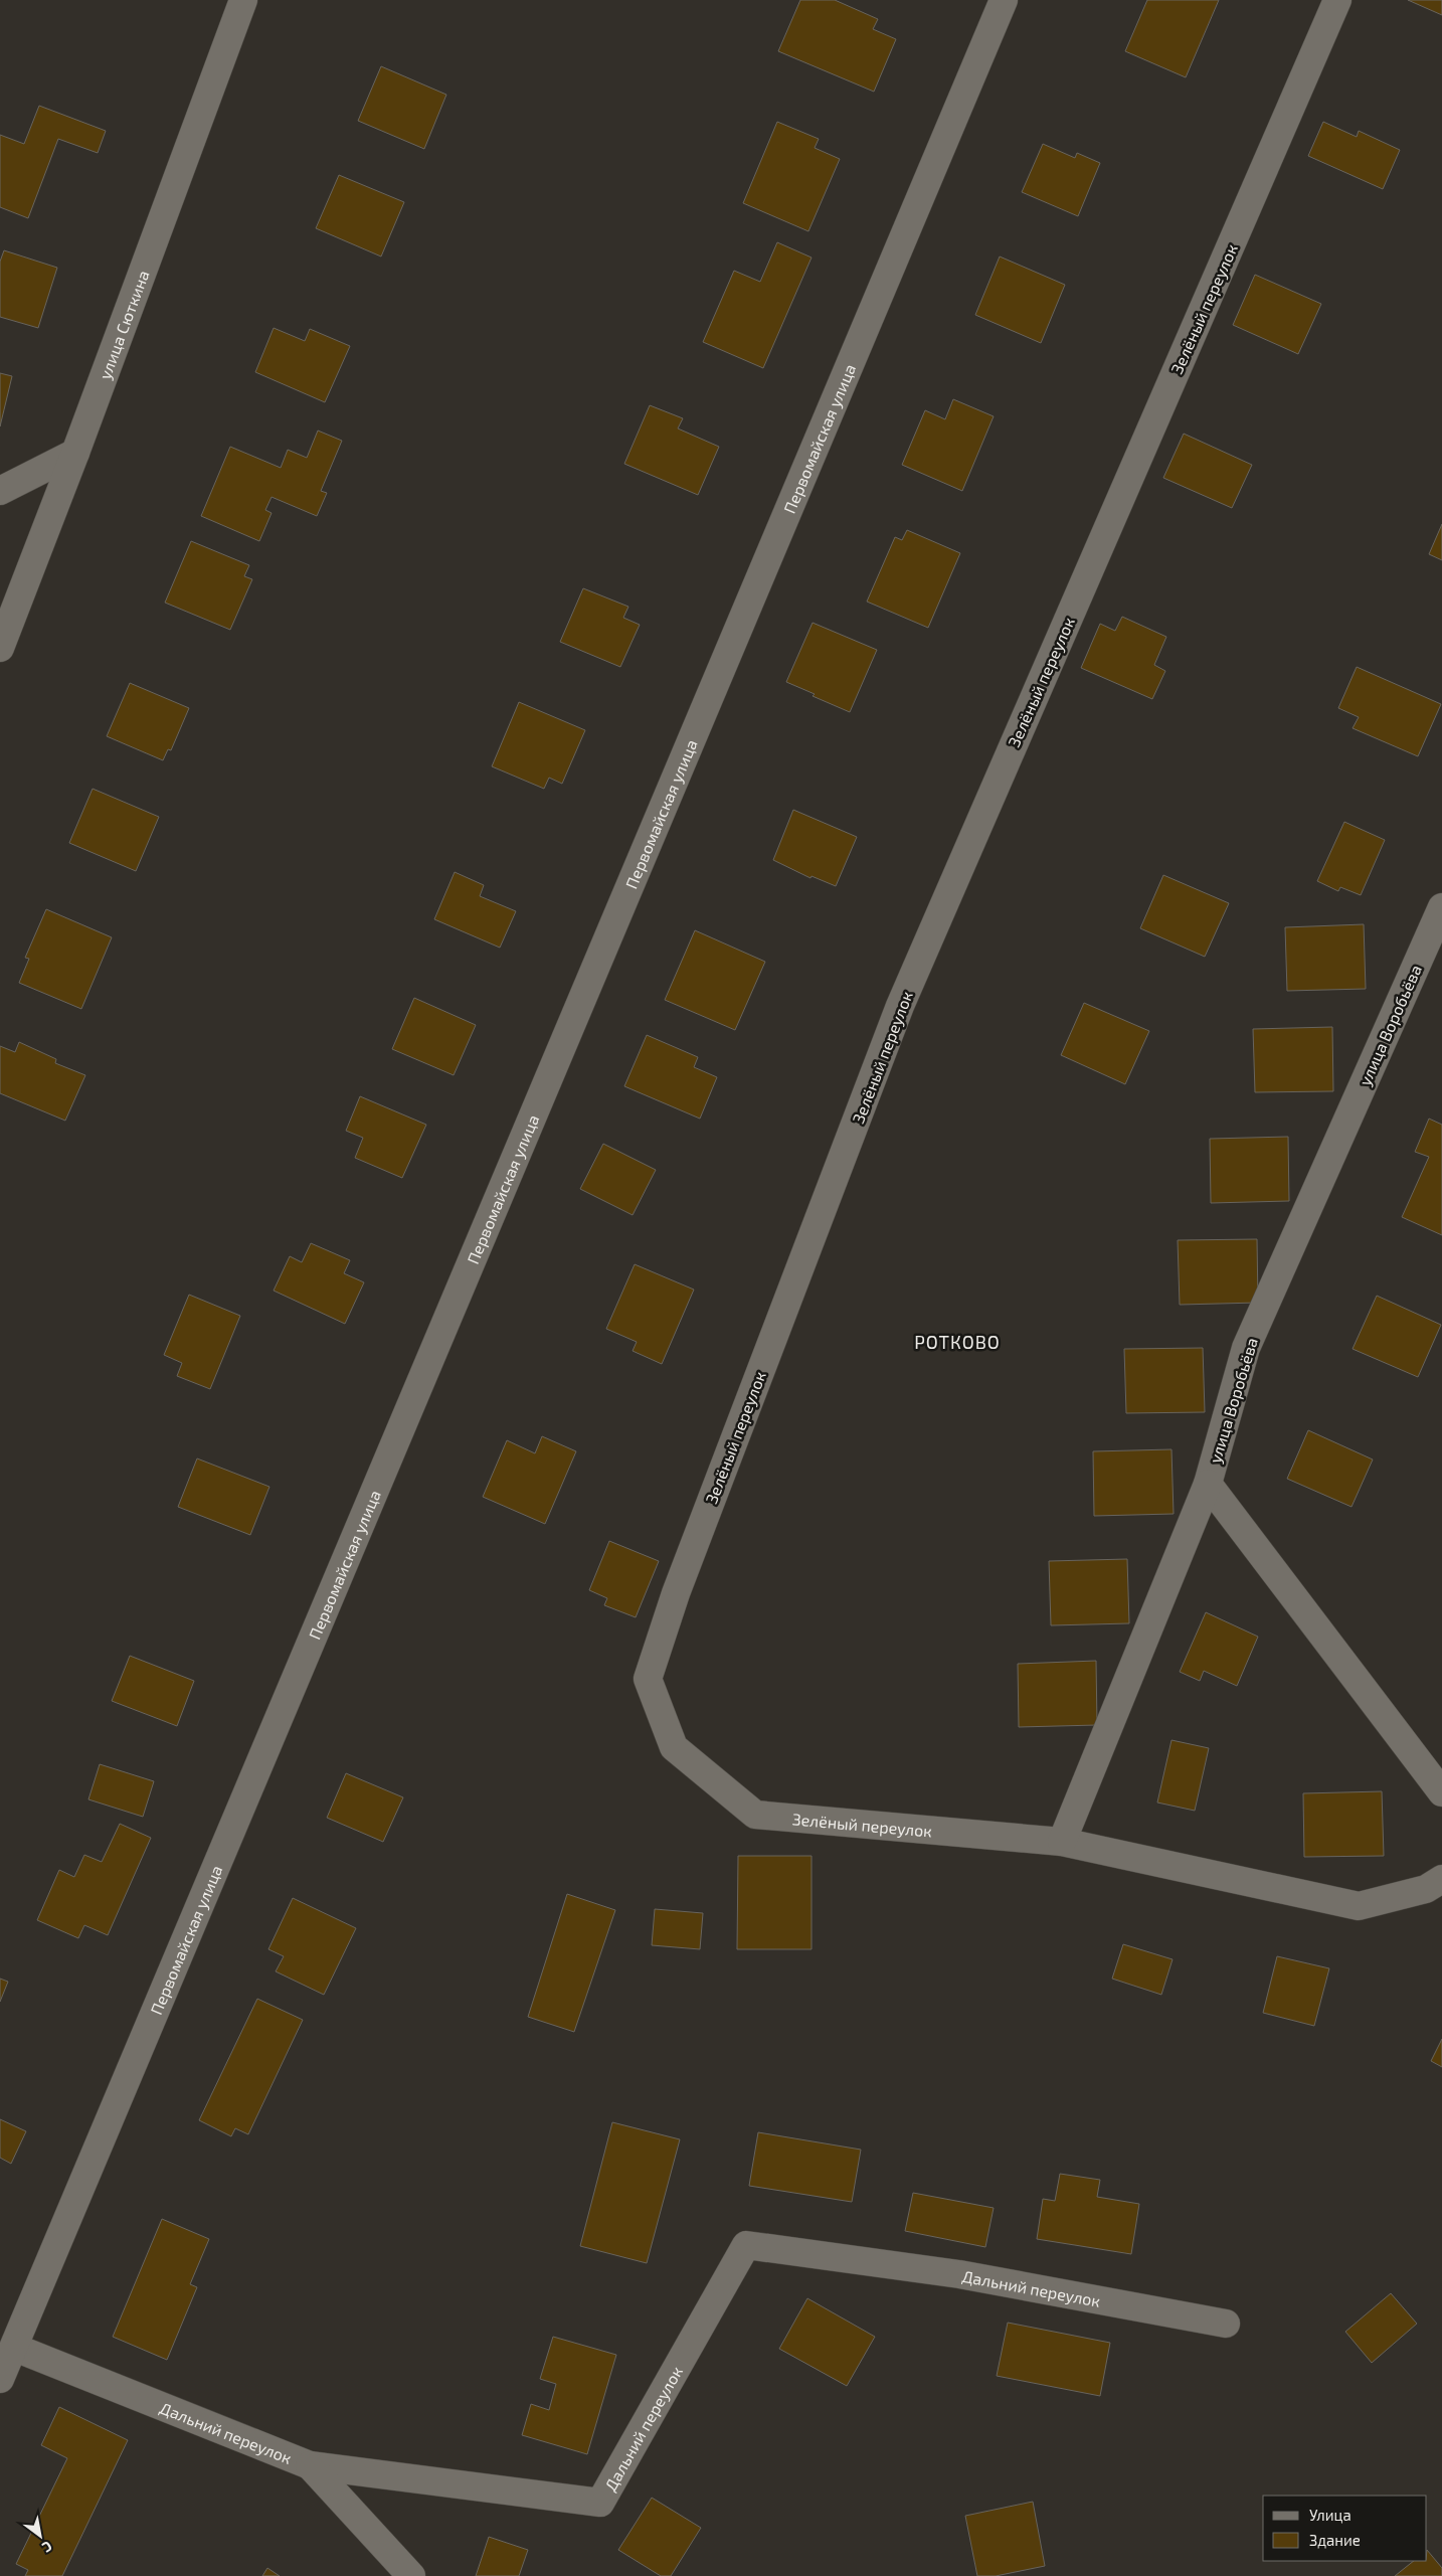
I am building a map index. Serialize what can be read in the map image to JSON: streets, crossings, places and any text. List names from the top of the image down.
{
  "streets": {
    "street": [
      "Зелёный переулок",
      "улица Сюткина",
      "Первомайская улица",
      "улица Воробьёва",
      "Дальний переулок"
    ]
  },
  "crossings": [
    ["Первомайская улица", "Дальний переулок"]
  ],
  "districts": ["РОТКОВО"],
  "legend": ["Улица", "Здание"],
  "north": "bottom right"
}
